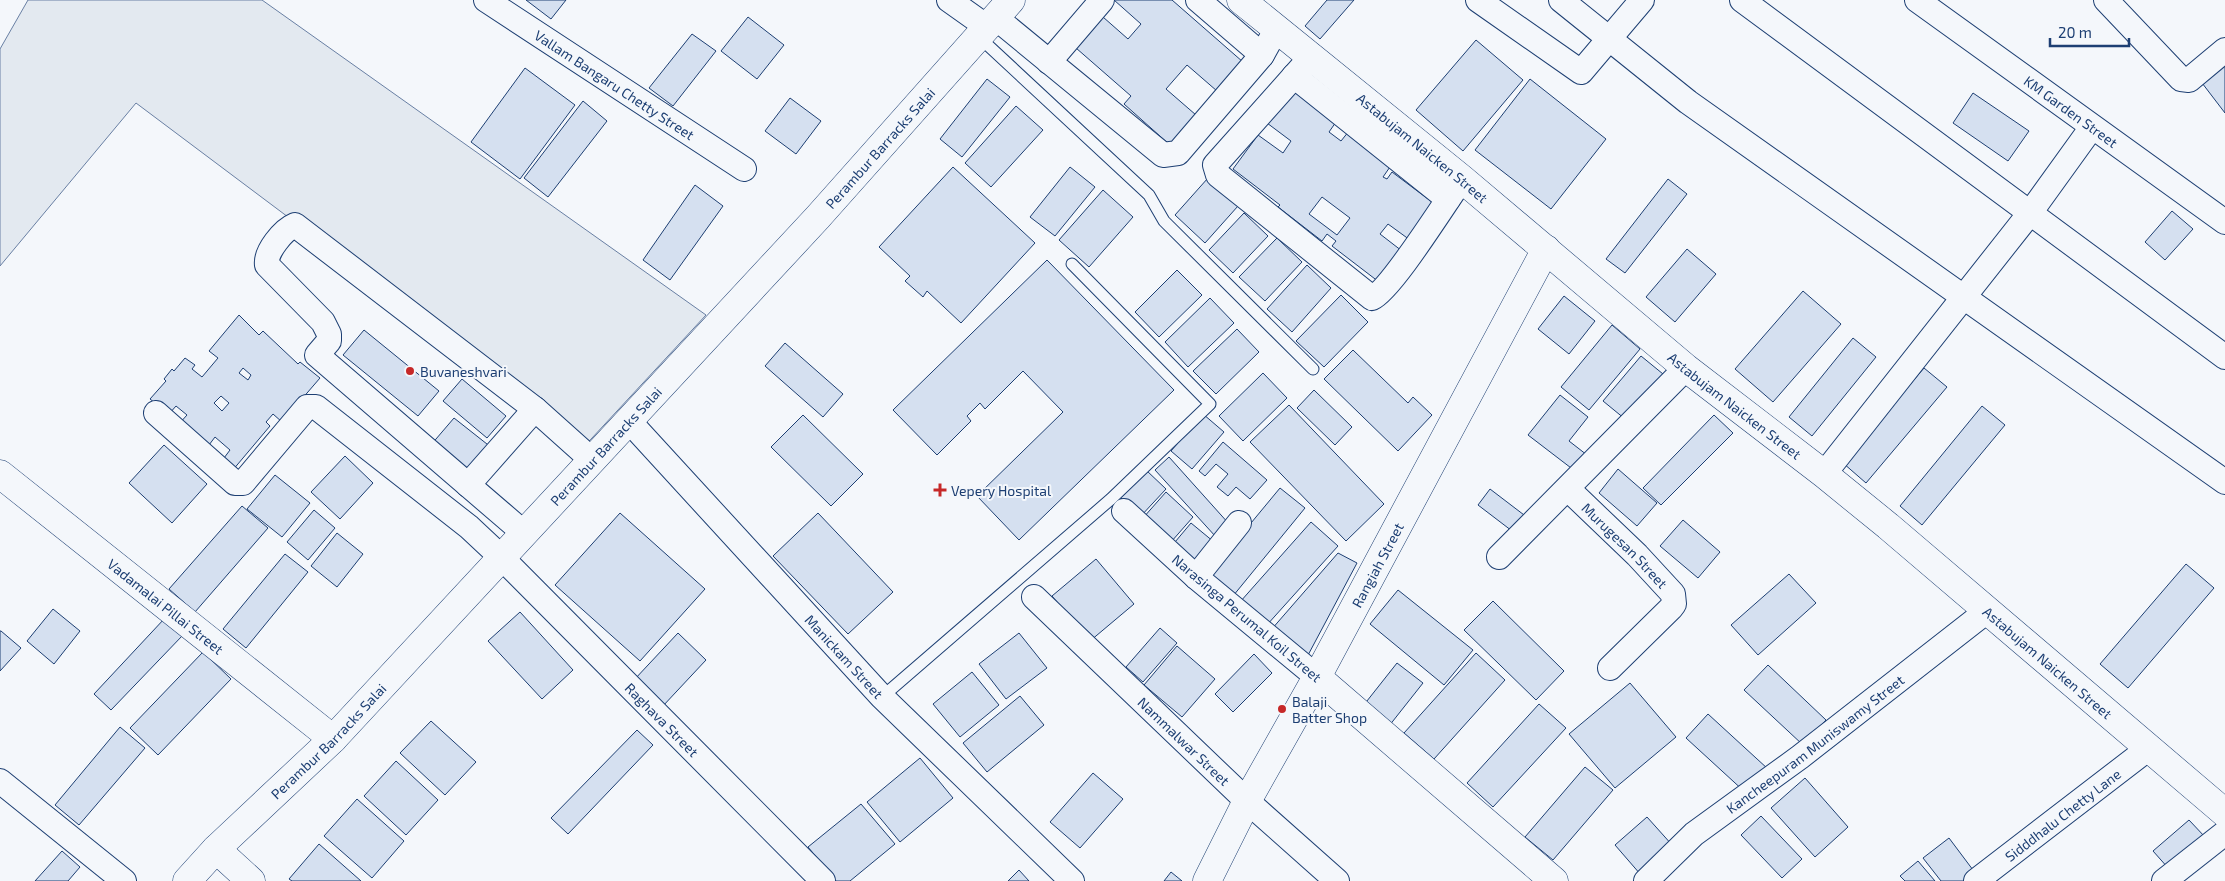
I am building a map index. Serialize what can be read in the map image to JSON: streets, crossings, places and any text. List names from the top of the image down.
{
  "streets": {
    "street": [
      "Vallam Bangaru Chetty Street",
      "KM Garden Street",
      "Astabujam Naicken Street",
      "Perambur Barracks Salai",
      "Murugesan Street",
      "Rangiah Street",
      "Vadamalai Pillai Street",
      "Narasinga Perumal Koil Street",
      "Manickam Street",
      "Raghava Street",
      "Nammalwar Street",
      "Kancheepuram Muniswamy Street",
      "Sidddhalu Chetty Lane"
    ]
  },
  "crossings": [
    ["Astabujam Naicken Street", "Rangiah Street"],
    ["Astabujam Naicken Street", "Kancheepuram Muniswamy Street"],
    ["Astabujam Naicken Street", "Sidddhalu Chetty Lane"],
    ["Perambur Barracks Salai", "Vadamalai Pillai Street"],
    ["Perambur Barracks Salai", "Manickam Street"],
    ["Perambur Barracks Salai", "Raghava Street"],
    ["Rangiah Street", "Narasinga Perumal Koil Street"],
    ["Rangiah Street", "Nammalwar Street"]
  ],
  "places": {
    "other": ["Buvaneshvari", "Balaji Batter Shop"],
    "health": ["Vepery Hospital"]
  },
  "scale_bar": "20 m"
}
